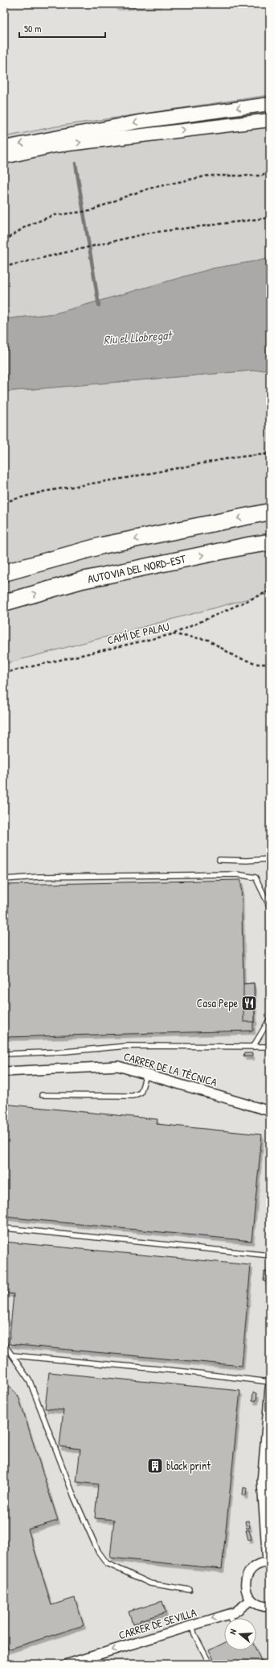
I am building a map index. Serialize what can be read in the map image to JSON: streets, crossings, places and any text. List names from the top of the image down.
{
  "streets": {
    "highway": ["AUTOVIA DEL NORD-EST"],
    "street": ["CARRER DE LA TÈCNICA", "CARRER DE SEVILLA"],
    "path": ["CAMÍ DE PALAU"]
  },
  "one_way": ["CARRER DE SEVILLA"],
  "water": ["Riu el Llobregat"],
  "places": {
    "restaurant": ["Casa Pepe"],
    "building": ["black print"]
  },
  "scale_bar": "50 m",
  "north": "left"
}
